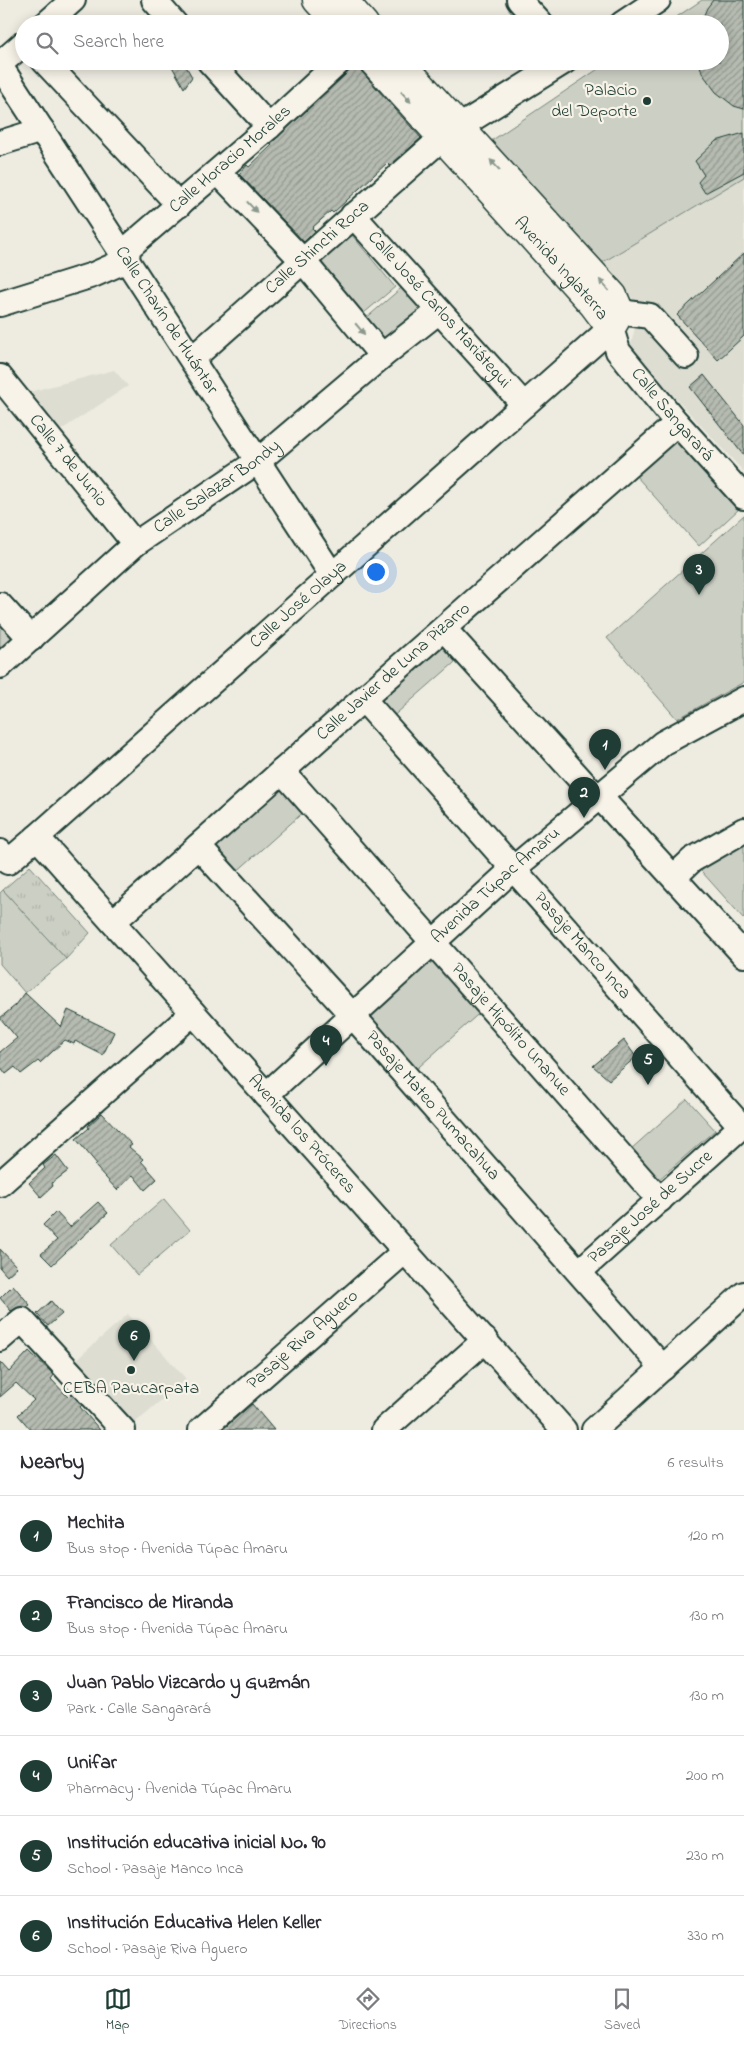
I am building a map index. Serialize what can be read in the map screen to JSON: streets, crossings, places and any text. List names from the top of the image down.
{
  "streets": {
    "main road": ["Avenida Inglaterra"],
    "street": [
      "Calle Horacio Morales",
      "Calle Shinchi Roca",
      "Calle José Carlos Mariátegui",
      "Calle Chavín de Huántar",
      "Calle Sangarará",
      "Calle 7 de Junio",
      "Calle Salazar Bondy",
      "Calle José Olaya",
      "Calle Javier de Luna Pizarro",
      "Avenida Túpac Amaru",
      "Pasaje Manco Inca",
      "Pasaje Hipólito Unanue",
      "Pasaje Mateo Pumacahua",
      "Avenida los Próceres",
      "Pasaje José de Sucre",
      "Pasaje Riva Aguero"
    ]
  },
  "crossings": [
    ["Calle Horacio Morales", "Calle Chavín de Huántar"],
    ["Calle Shinchi Roca", "Avenida Inglaterra"],
    ["Calle Shinchi Roca", "Calle José Carlos Mariátegui"],
    ["Calle Shinchi Roca", "Calle Chavín de Huántar"],
    ["Avenida Inglaterra", "Calle Sangarará"],
    ["Avenida Inglaterra", "Calle José Olaya"],
    ["Calle José Carlos Mariátegui", "Calle Salazar Bondy"],
    ["Calle José Carlos Mariátegui", "Calle José Olaya"],
    ["Calle Chavín de Huántar", "Calle Salazar Bondy"],
    ["Calle Chavín de Huántar", "Calle José Olaya"],
    ["Calle Sangarará", "Calle José Olaya"],
    ["Calle Sangarará", "Calle Javier de Luna Pizarro"],
    ["Calle 7 de Junio", "Calle Salazar Bondy"],
    ["Calle José Olaya", "Avenida los Próceres"],
    ["Calle Javier de Luna Pizarro", "Pasaje Manco Inca"],
    ["Calle Javier de Luna Pizarro", "Pasaje Hipólito Unanue"],
    ["Calle Javier de Luna Pizarro", "Pasaje Mateo Pumacahua"],
    ["Calle Javier de Luna Pizarro", "Avenida los Próceres"],
    ["Avenida Túpac Amaru", "Pasaje Manco Inca"],
    ["Avenida Túpac Amaru", "Pasaje Hipólito Unanue"],
    ["Avenida Túpac Amaru", "Pasaje Mateo Pumacahua"],
    ["Avenida Túpac Amaru", "Avenida los Próceres"],
    ["Pasaje Manco Inca", "Pasaje José de Sucre"],
    ["Pasaje Hipólito Unanue", "Pasaje José de Sucre"],
    ["Pasaje Mateo Pumacahua", "Pasaje José de Sucre"],
    ["Avenida los Próceres", "Pasaje Riva Aguero"]
  ],
  "places": ["Palacio del Deporte", "CEBA Paucarpata"],
  "page": {
    "search": "Search here",
    "pins": [
      "3",
      "1",
      "2",
      "4",
      "5",
      "6"
    ],
    "heading": ["Nearby", "6 results"],
    "list": [
      {
        "mark": "1",
        "name": "Mechita",
        "note": "Bus stop · Avenida Túpac Amaru",
        "value": "120 m"
      },
      {
        "mark": "2",
        "name": "Francisco de Miranda",
        "note": "Bus stop · Avenida Túpac Amaru",
        "value": "130 m"
      },
      {
        "mark": "3",
        "name": "Juan Pablo Vizcardo y Guzmán",
        "note": "Park · Calle Sangarará",
        "value": "130 m"
      },
      {
        "mark": "4",
        "name": "Unifar",
        "note": "Pharmacy · Avenida Túpac Amaru",
        "value": "200 m"
      },
      {
        "mark": "5",
        "name": "Institución educativa inicial No. 90",
        "note": "School · Pasaje Manco Inca",
        "value": "230 m"
      },
      {
        "mark": "6",
        "name": "Institución Educativa Helen Keller",
        "note": "School · Pasaje Riva Aguero",
        "value": "330 m"
      }
    ],
    "nav": ["Map", "Directions", "Saved"]
  }
}
